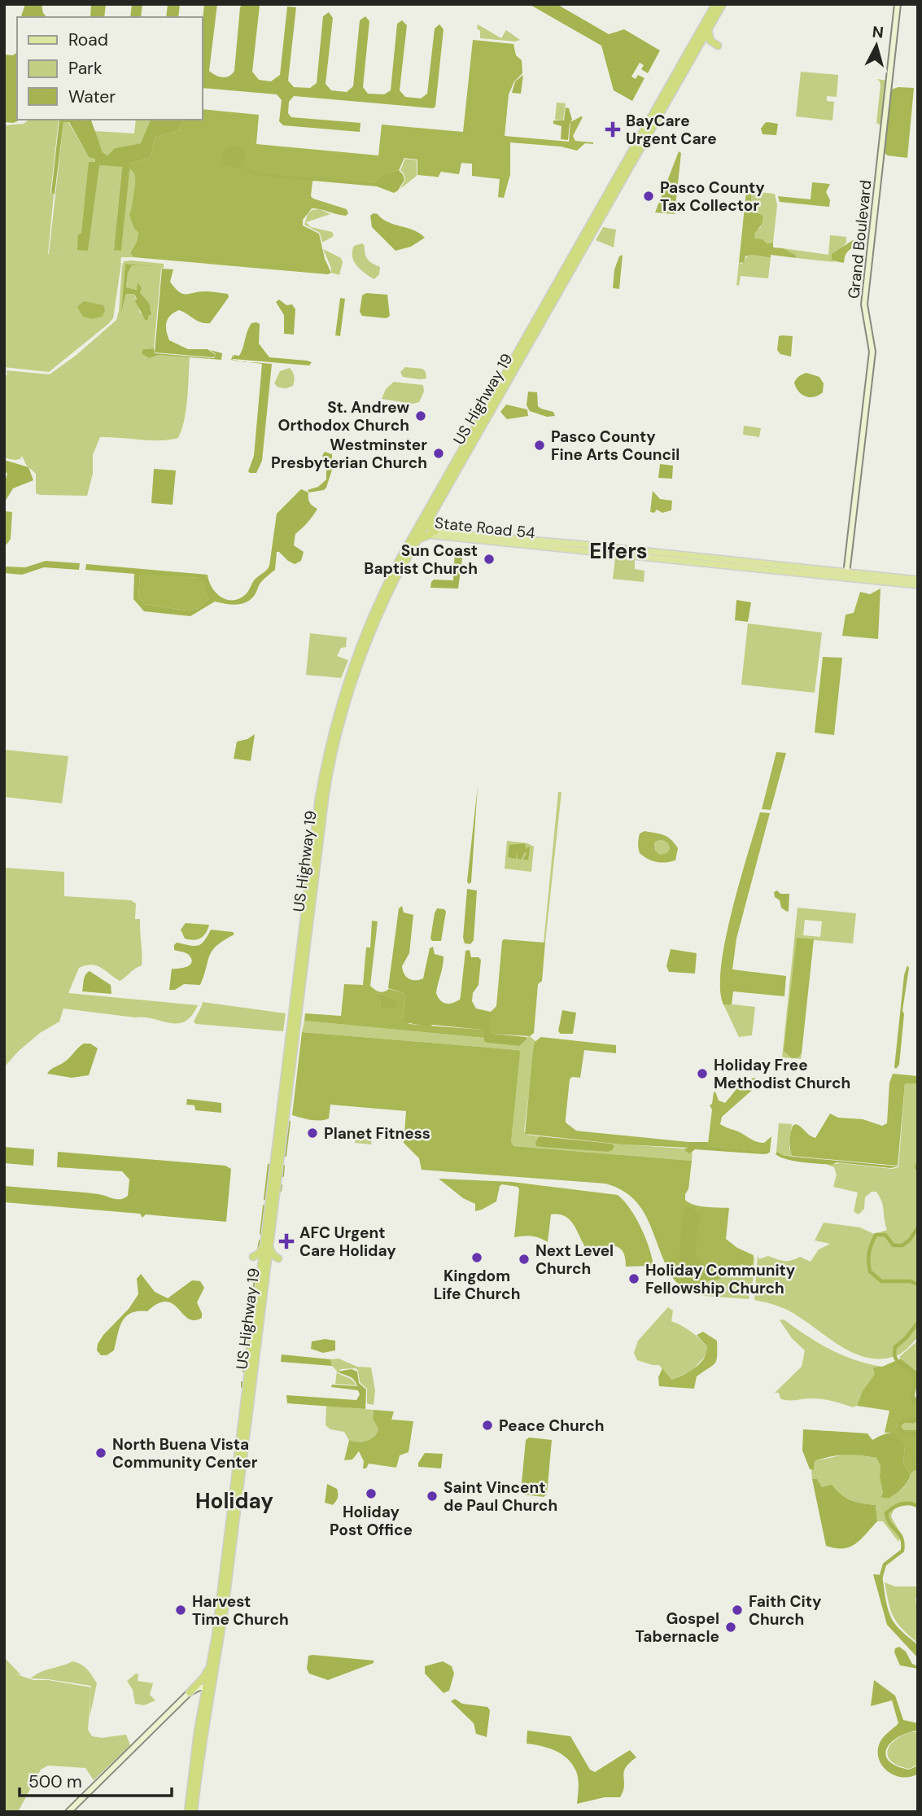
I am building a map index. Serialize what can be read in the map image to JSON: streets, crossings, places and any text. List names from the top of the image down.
{
  "streets": {
    "highway": ["US Highway 19"],
    "main road": ["Grand Boulevard", "State Road 54"]
  },
  "crossings": [
    ["US Highway 19", "State Road 54"]
  ],
  "districts": ["Elfers", "Holiday"],
  "places": {
    "health": ["BayCare Urgent Care", "AFC Urgent Care Holiday"],
    "other": [
      "Pasco County Tax Collector",
      "St. Andrew Orthodox Church",
      "Pasco County Fine Arts Council",
      "Westminster Presbyterian Church",
      "Sun Coast Baptist Church",
      "Holiday Free Methodist Church",
      "Planet Fitness",
      "Kingdom Life Church",
      "Next Level Church",
      "Holiday Community Fellowship Church",
      "Peace Church",
      "North Buena Vista Community Center",
      "Holiday Post Office",
      "Saint Vincent de Paul Church",
      "Harvest Time Church",
      "Faith City Church",
      "Gospel Tabernacle"
    ]
  },
  "legend": ["Road", "Park", "Water"],
  "scale_bar": "500 m",
  "north": "top"
}
